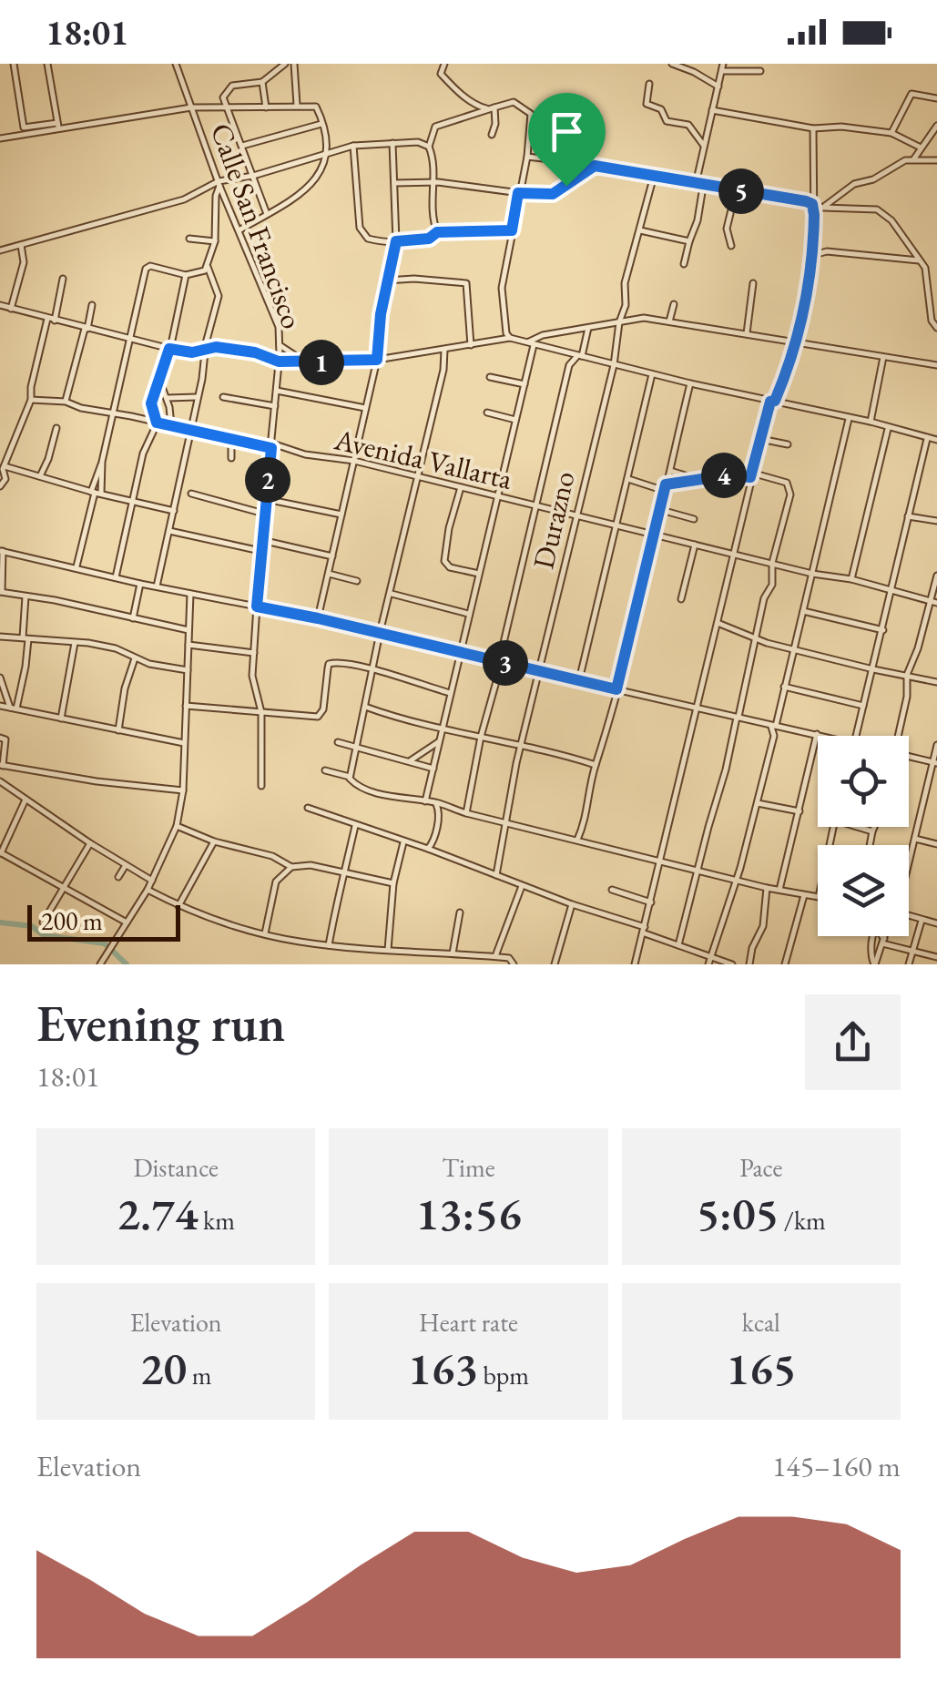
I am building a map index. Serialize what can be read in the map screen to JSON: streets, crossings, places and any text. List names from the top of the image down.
{
  "streets": {
    "street": ["Calle San Francisco", "Avenida Vallarta", "Durazno"]
  },
  "crossings": [
    ["Calle San Francisco", "Avenida Vallarta"],
    ["Avenida Vallarta", "Durazno"]
  ],
  "scale_bar": "200 m",
  "page": {
    "status": "18:01",
    "pins": [
      "5",
      "1",
      "4",
      "2",
      "3"
    ],
    "scale": "200 m",
    "heading": ["Evening run", "18:01"],
    "stats": [
      ["Distance", "2.74 km"],
      ["Time", "13:56"],
      ["Pace", "5:05 /km"],
      ["Elevation", "20 m"],
      ["Heart rate", "163 bpm"],
      ["kcal", "165"]
    ],
    "chart": ["Elevation", "145–160 m"]
  }
}
